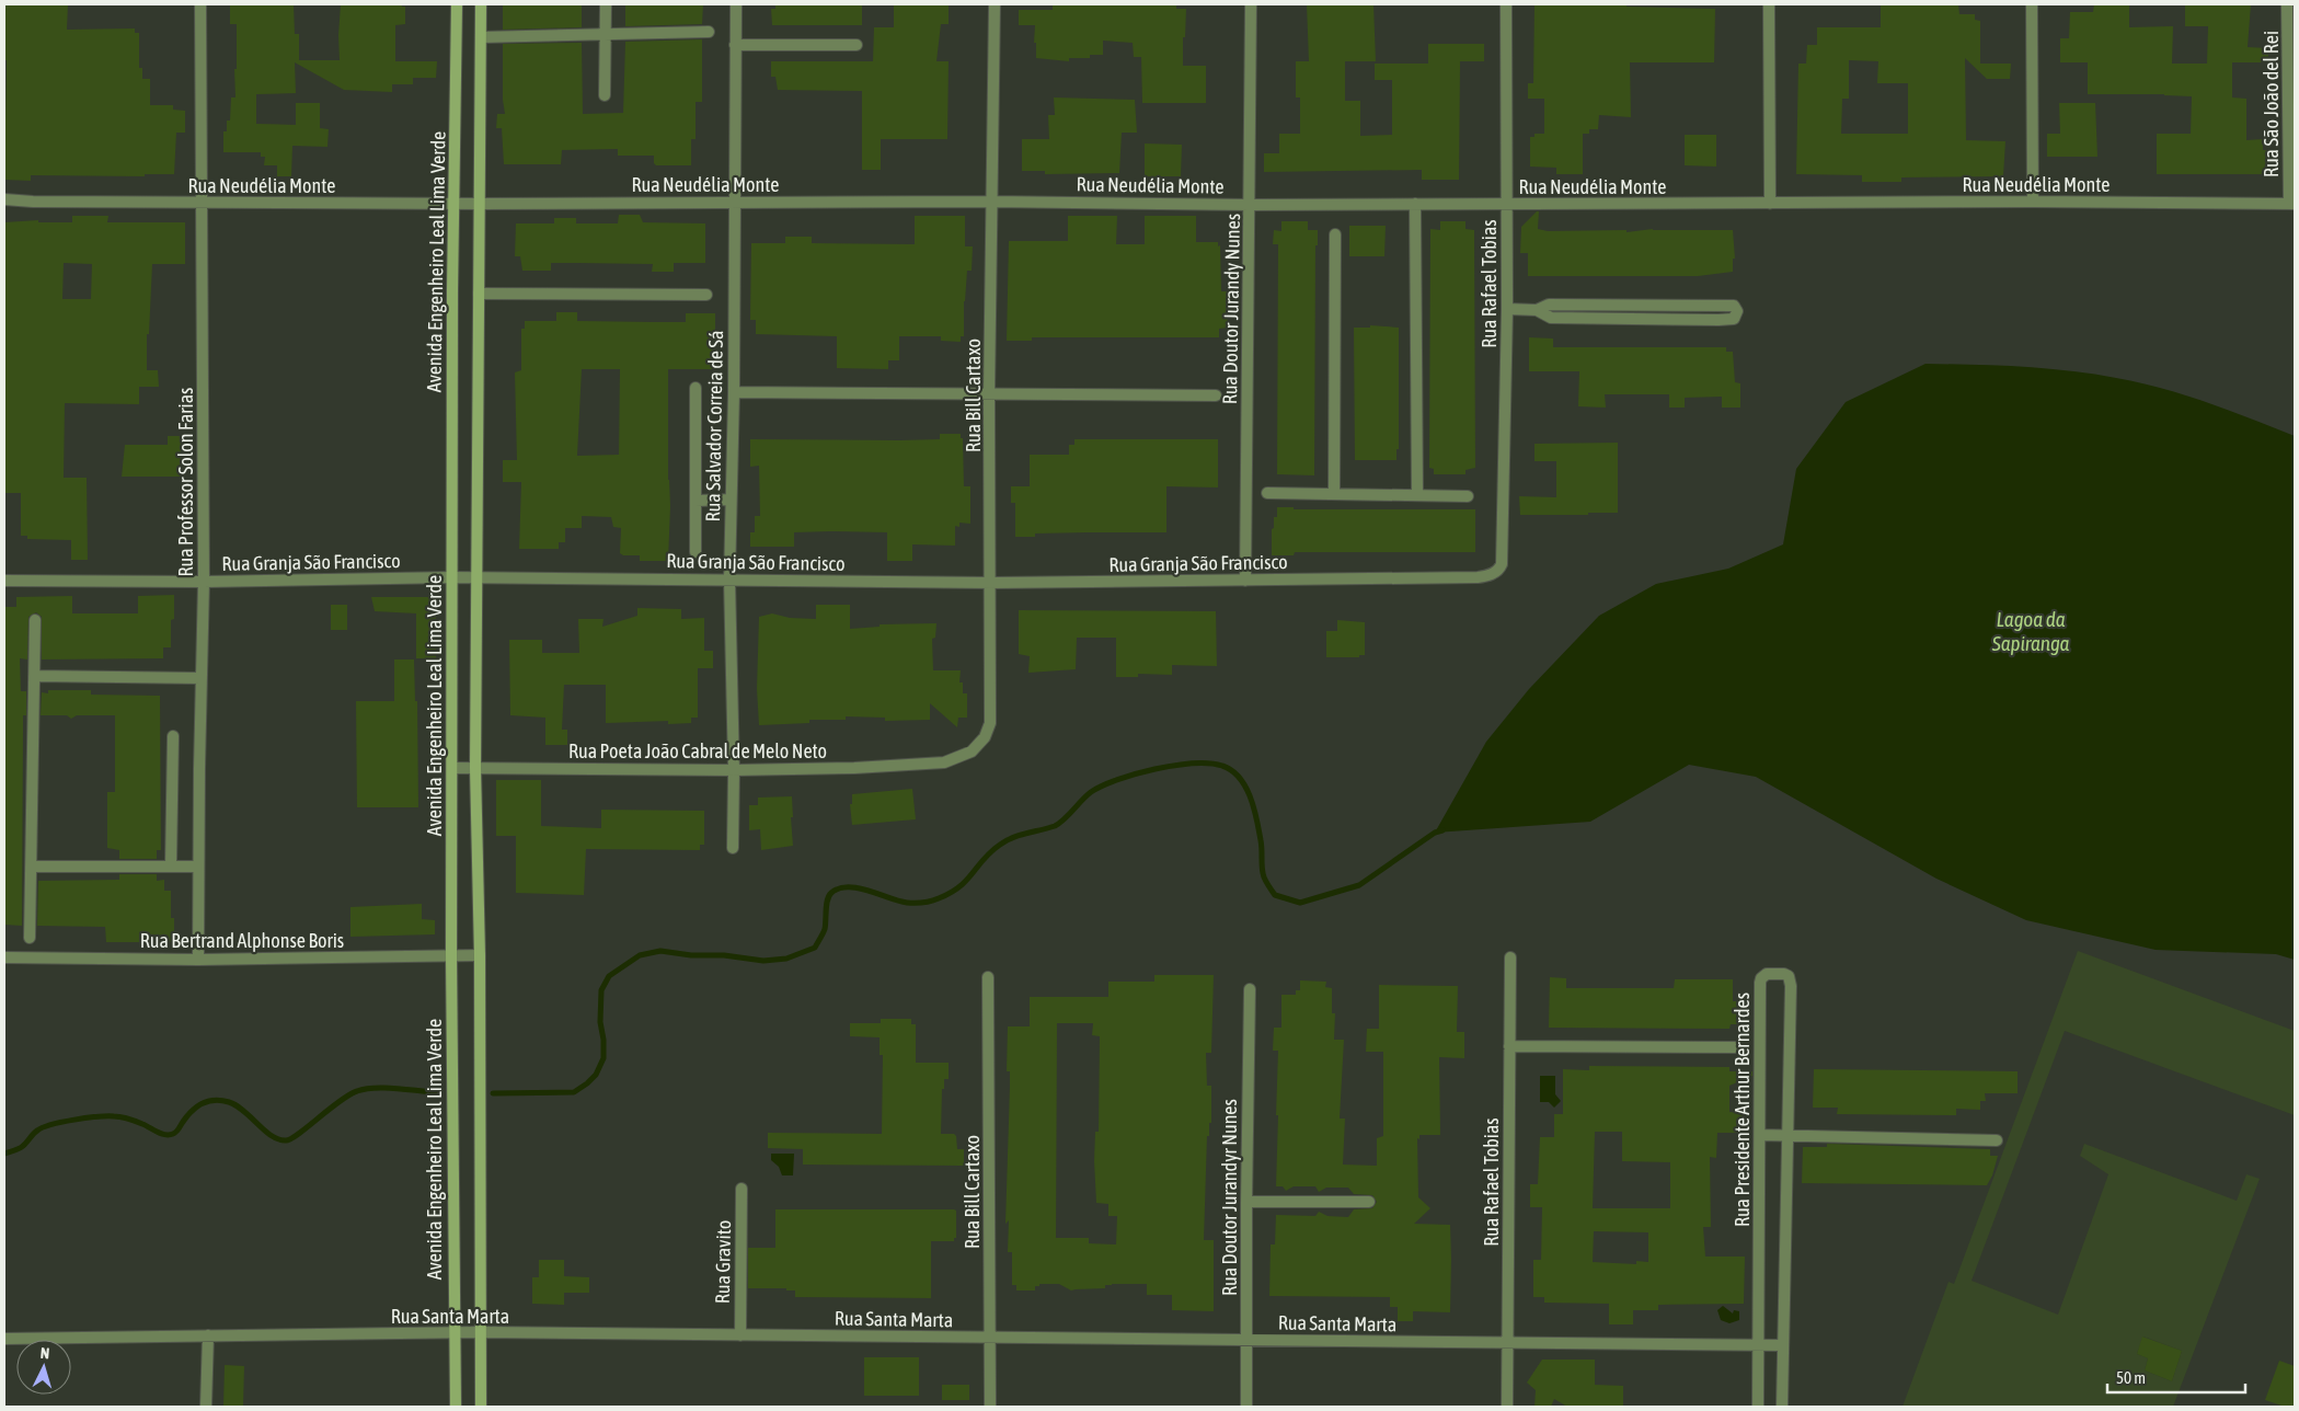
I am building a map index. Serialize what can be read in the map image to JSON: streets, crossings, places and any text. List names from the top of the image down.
{
  "streets": {
    "main road": ["Avenida Engenheiro Leal Lima Verde"],
    "street": [
      "Rua São João del Rei",
      "Rua Neudélia Monte",
      "Rua Rafael Tobias",
      "Rua Doutor Jurandy Nunes",
      "Rua Bill Cartaxo",
      "Rua Salvador Correia de Sá",
      "Rua Professor Solon Farias",
      "Rua Granja São Francisco",
      "Rua Poeta João Cabral de Melo Neto",
      "Rua Bertrand Alphonse Boris",
      "Rua Presidente Arthur Bernardes",
      "Rua Doutor Jurandyr Nunes",
      "Rua Gravito",
      "Rua Santa Marta"
    ]
  },
  "crossings": [
    ["Rua São João del Rei", "Rua Neudélia Monte"],
    ["Rua Neudélia Monte", "Avenida Engenheiro Leal Lima Verde"],
    ["Rua Neudélia Monte", "Rua Rafael Tobias"],
    ["Rua Neudélia Monte", "Rua Doutor Jurandy Nunes"],
    ["Rua Neudélia Monte", "Rua Bill Cartaxo"],
    ["Rua Neudélia Monte", "Rua Salvador Correia de Sá"],
    ["Rua Neudélia Monte", "Rua Professor Solon Farias"],
    ["Avenida Engenheiro Leal Lima Verde", "Rua Granja São Francisco"],
    ["Avenida Engenheiro Leal Lima Verde", "Rua Poeta João Cabral de Melo Neto"],
    ["Avenida Engenheiro Leal Lima Verde", "Rua Bertrand Alphonse Boris"],
    ["Avenida Engenheiro Leal Lima Verde", "Rua Santa Marta"],
    ["Rua Rafael Tobias", "Rua Granja São Francisco"],
    ["Rua Rafael Tobias", "Rua Santa Marta"],
    ["Rua Doutor Jurandy Nunes", "Rua Granja São Francisco"],
    ["Rua Bill Cartaxo", "Rua Granja São Francisco"],
    ["Rua Bill Cartaxo", "Rua Poeta João Cabral de Melo Neto"],
    ["Rua Bill Cartaxo", "Rua Santa Marta"],
    ["Rua Salvador Correia de Sá", "Rua Granja São Francisco"],
    ["Rua Salvador Correia de Sá", "Rua Poeta João Cabral de Melo Neto"],
    ["Rua Professor Solon Farias", "Rua Granja São Francisco"],
    ["Rua Professor Solon Farias", "Rua Bertrand Alphonse Boris"],
    ["Rua Presidente Arthur Bernardes", "Rua Santa Marta"],
    ["Rua Doutor Jurandyr Nunes", "Rua Santa Marta"],
    ["Rua Gravito", "Rua Santa Marta"]
  ],
  "water": ["Lagoa da Sapiranga"],
  "scale_bar": "50 m",
  "north": "top"
}
